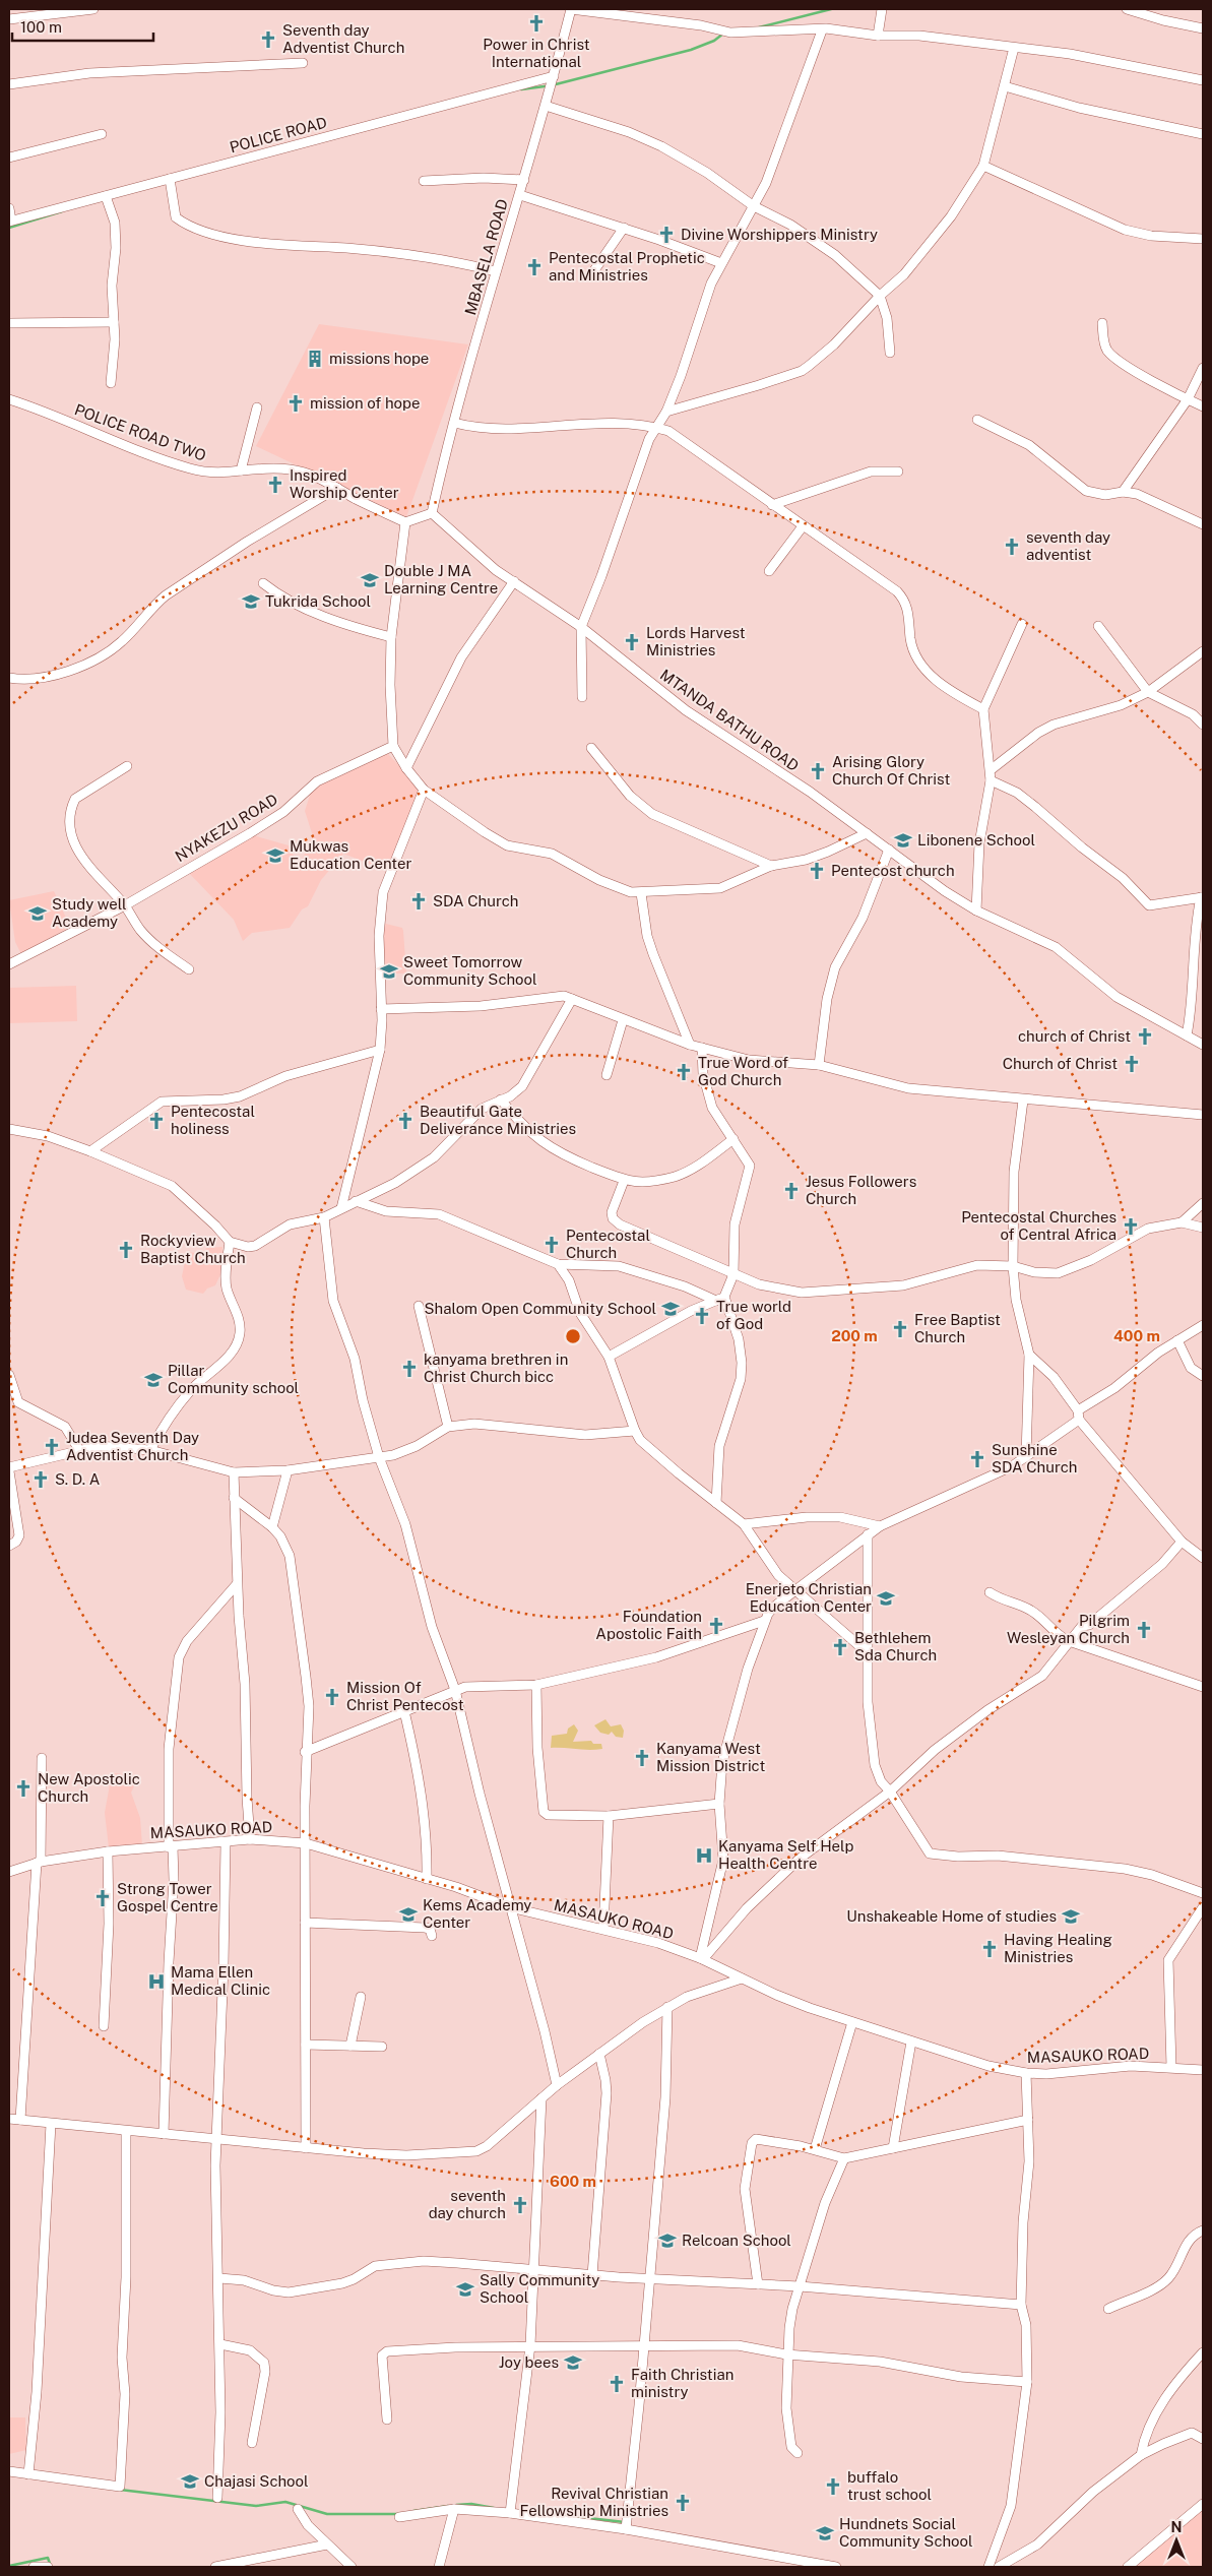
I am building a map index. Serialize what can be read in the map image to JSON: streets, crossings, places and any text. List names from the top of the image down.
{
  "streets": {
    "street": [
      "POLICE ROAD",
      "MBASELA ROAD",
      "POLICE ROAD TWO",
      "MTANDA BATHU ROAD",
      "NYAKEZU ROAD",
      "MASAUKO ROAD"
    ]
  },
  "crossings": [
    ["POLICE ROAD", "MBASELA ROAD"],
    ["MBASELA ROAD", "MTANDA BATHU ROAD"]
  ],
  "places": {
    "church": [
      "Power in Christ International",
      "Seventh day Adventist Church",
      "Divine Worshippers Ministry",
      "Pentecostal Prophetic and Ministries",
      "mission of hope",
      "Inspired Worship Center",
      "seventh day adventist",
      "Lords Harvest Ministries",
      "Arising Glory Church Of Christ",
      "Pentecost church",
      "SDA Church",
      "church of Christ",
      "Church of Christ",
      "True Word of God Church",
      "Pentecostal holiness",
      "Beautiful Gate Deliverance Ministries",
      "Jesus Followers Church",
      "Pentecostal Churches of Central Africa",
      "Pentecostal Church",
      "Rockyview Baptist Church",
      "True world of God",
      "Free Baptist Church",
      "kanyama brethren in Christ Church bicc",
      "Judea Seventh Day Adventist Church",
      "Sunshine SDA Church",
      "S. D. A",
      "Foundation Apostolic Faith",
      "Pilgrim Wesleyan Church",
      "Bethlehem Sda Church",
      "Mission Of Christ Pentecost",
      "Kanyama West Mission District",
      "New Apostolic Church",
      "Strong Tower Gospel Centre",
      "Having Healing Ministries",
      "seventh day church",
      "Faith Christian ministry",
      "buffalo trust school",
      "Revival Christian Fellowship Ministries"
    ],
    "building": ["missions hope"],
    "school or university": [
      "Double J MA Learning Centre",
      "Tukrida School",
      "Libonene School",
      "Mukwas Education Center",
      "Study well Academy",
      "Sweet Tomorrow Community School",
      "Shalom Open Community School",
      "Pillar Community school",
      "Enerjeto Christian Education Center",
      "Kems Academy Center",
      "Unshakeable Home of studies",
      "Relcoan School",
      "Sally Community School",
      "Joy bees",
      "Chajasi School",
      "Hundnets Social Community School"
    ],
    "hospital": ["Kanyama Self Help Health Centre", "Mama Ellen Medical Clinic"]
  },
  "scale_bar": "100 m",
  "north": "top",
  "rings": ["200 m", "400 m", "600 m"]
}
